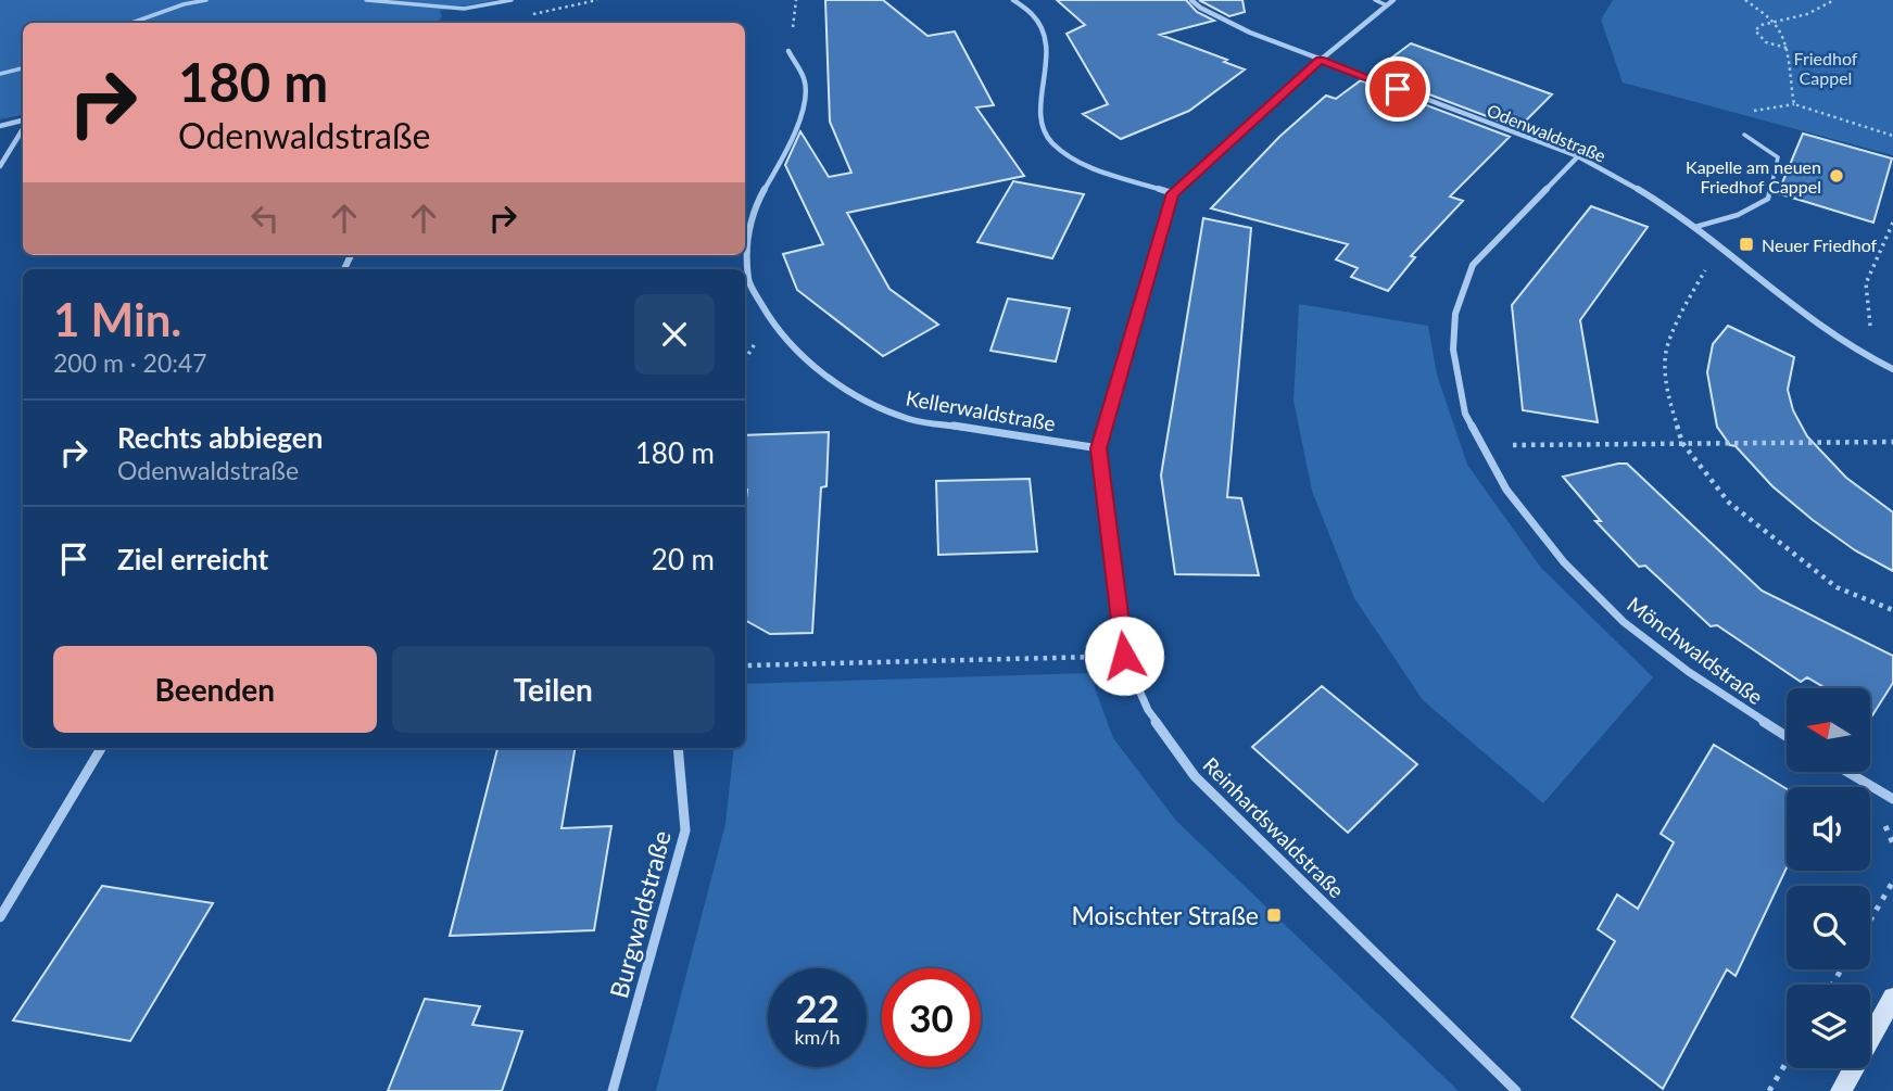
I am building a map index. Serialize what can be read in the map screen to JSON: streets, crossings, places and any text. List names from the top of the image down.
{
  "streets": {
    "street": [
      "Odenwaldstraße",
      "Kellerwaldstraße",
      "Mönchwaldstraße",
      "Reinhardswaldstraße",
      "Burgwaldstraße"
    ]
  },
  "crossings": [
    ["Odenwaldstraße", "Mönchwaldstraße"],
    ["Kellerwaldstraße", "Reinhardswaldstraße"]
  ],
  "parks": ["Friedhof Cappel"],
  "places": {
    "other": ["Kapelle am neuen Friedhof Cappel"],
    "transit": ["Neuer Friedhof", "Moischter Straße"]
  },
  "north": "left",
  "page": {
    "turn": ["180 m", "Odenwaldstraße"],
    "heading": ["1 Min.", "200 m · 20:47"],
    "list": [
      {
        "name": "Rechts abbiegen",
        "note": "Odenwaldstraße",
        "value": "180 m"
      },
      {
        "name": "Ziel erreicht",
        "value": "20 m"
      }
    ],
    "buttons": ["Beenden", "Teilen"],
    "speed": "22 km/h",
    "limit": "30"
  }
}
